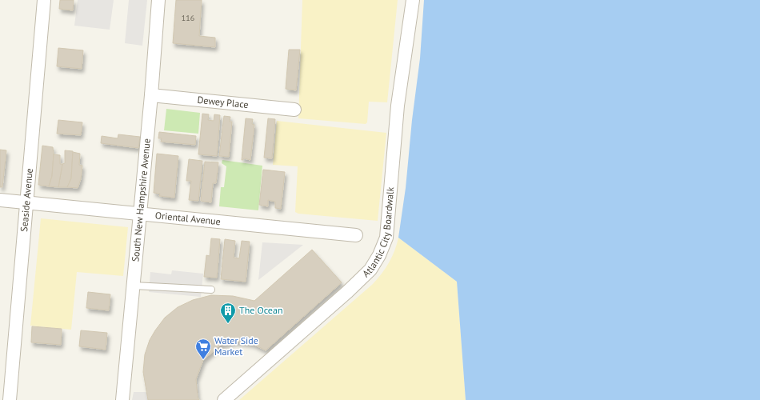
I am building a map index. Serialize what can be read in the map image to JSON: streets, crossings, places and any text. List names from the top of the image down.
{
  "streets": {
    "street": [
      "Dewey Place",
      "Seaside Avenue",
      "South New Hampshire Avenue",
      "Oriental Avenue",
      "Atlantic City Boardwalk"
    ]
  },
  "crossings": [
    ["Dewey Place", "South New Hampshire Avenue"],
    ["Seaside Avenue", "Oriental Avenue"],
    ["South New Hampshire Avenue", "Oriental Avenue"]
  ],
  "places": {
    "building": ["The Ocean"],
    "supermarket": ["Water Side Market"]
  },
  "house_numbers": ["116"]
}
